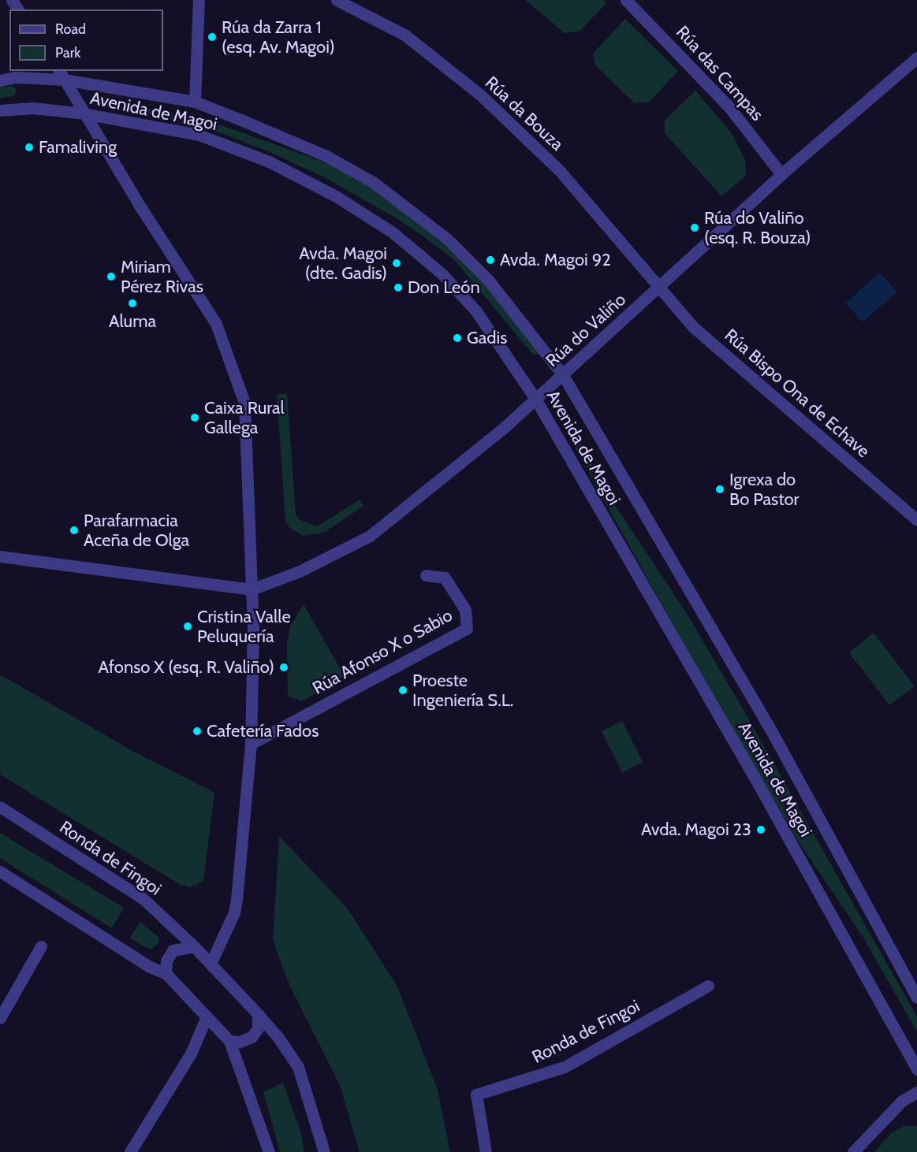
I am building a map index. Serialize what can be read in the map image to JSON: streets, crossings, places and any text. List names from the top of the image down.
{
  "streets": {
    "street": [
      "Rúa das Campas",
      "Avenida de Magoi",
      "Rúa da Bouza",
      "Rúa do Valiño",
      "Rúa Bispo Ona de Echave",
      "Rúa Afonso X o Sabio",
      "Ronda de Fingoi"
    ]
  },
  "crossings": [
    ["Rúa das Campas", "Rúa do Valiño"],
    ["Avenida de Magoi", "Rúa do Valiño"],
    ["Rúa da Bouza", "Rúa do Valiño"],
    ["Rúa da Bouza", "Rúa Bispo Ona de Echave"],
    ["Rúa do Valiño", "Rúa Bispo Ona de Echave"]
  ],
  "places": [
    "Rúa da Zarra 1 (esq. Av. Magoi)",
    "Famaliving",
    "Rúa do Valiño (esq. R. Bouza)",
    "Avda. Magoi 92",
    "Avda. Magoi (dte. Gadis)",
    "Miriam Pérez Rivas",
    "Don León",
    "Aluma",
    "Gadis",
    "Caixa Rural Gallega",
    "Igrexa do Bo Pastor",
    "Parafarmacia Aceña de Olga",
    "Cristina Valle Peluquería",
    "Afonso X (esq. R. Valiño)",
    "Proeste Ingeniería S.L.",
    "Cafetería Fados",
    "Avda. Magoi 23"
  ],
  "legend": ["Road", "Park"]
}
